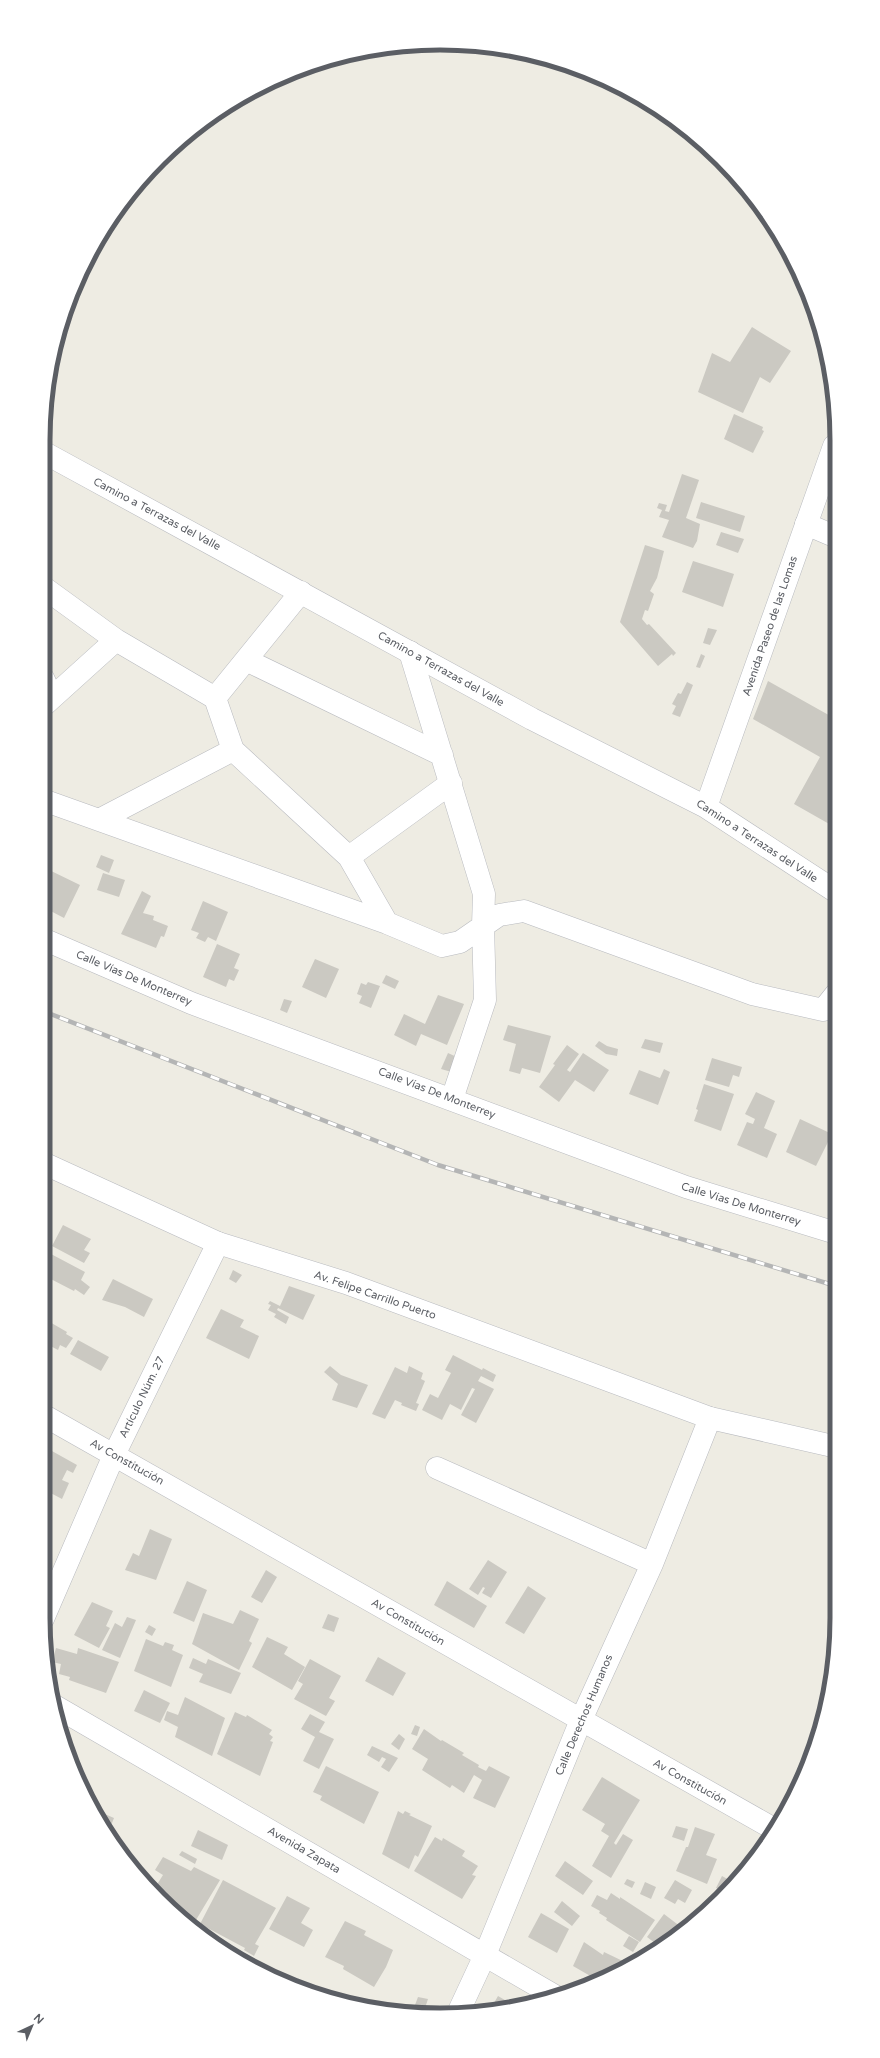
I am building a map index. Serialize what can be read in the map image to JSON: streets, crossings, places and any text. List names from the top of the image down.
{
  "streets": {
    "street": [
      "Camino a Terrazas del Valle",
      "Avenida Paseo de las Lomas",
      "Calle Vías De Monterrey",
      "Av. Felipe Carrillo Puerto",
      "Artículo Núm. 27",
      "Av Constitución",
      "Calle Derechos Humanos",
      "Avenida Zapata"
    ]
  },
  "crossings": [
    ["Camino a Terrazas del Valle", "Avenida Paseo de las Lomas"],
    ["Av. Felipe Carrillo Puerto", "Artículo Núm. 27"],
    ["Av. Felipe Carrillo Puerto", "Calle Derechos Humanos"],
    ["Artículo Núm. 27", "Av Constitución"],
    ["Av Constitución", "Calle Derechos Humanos"],
    ["Calle Derechos Humanos", "Avenida Zapata"]
  ],
  "north": "top right"
}
